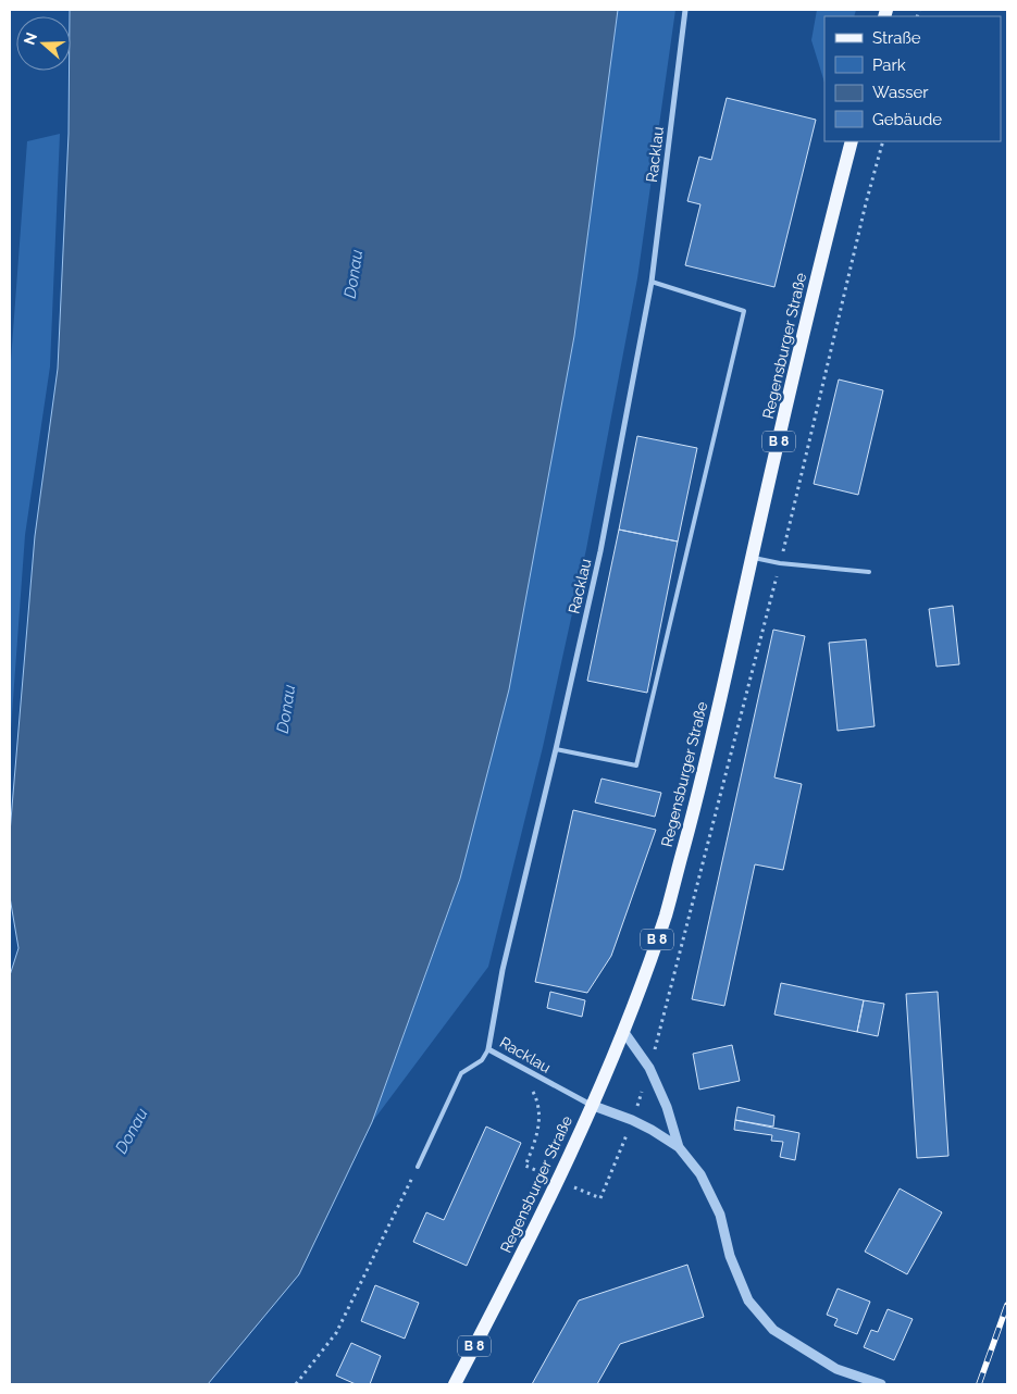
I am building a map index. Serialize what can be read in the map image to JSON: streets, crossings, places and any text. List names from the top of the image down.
{
  "streets": {
    "main road": ["Regensburger Straße", "B 8"],
    "street": ["Racklau"]
  },
  "crossings": [
    ["Racklau", "Regensburger Straße"]
  ],
  "water": ["Donau"],
  "legend": [
    "Straße",
    "Park",
    "Wasser",
    "Gebäude"
  ],
  "north": "left"
}
